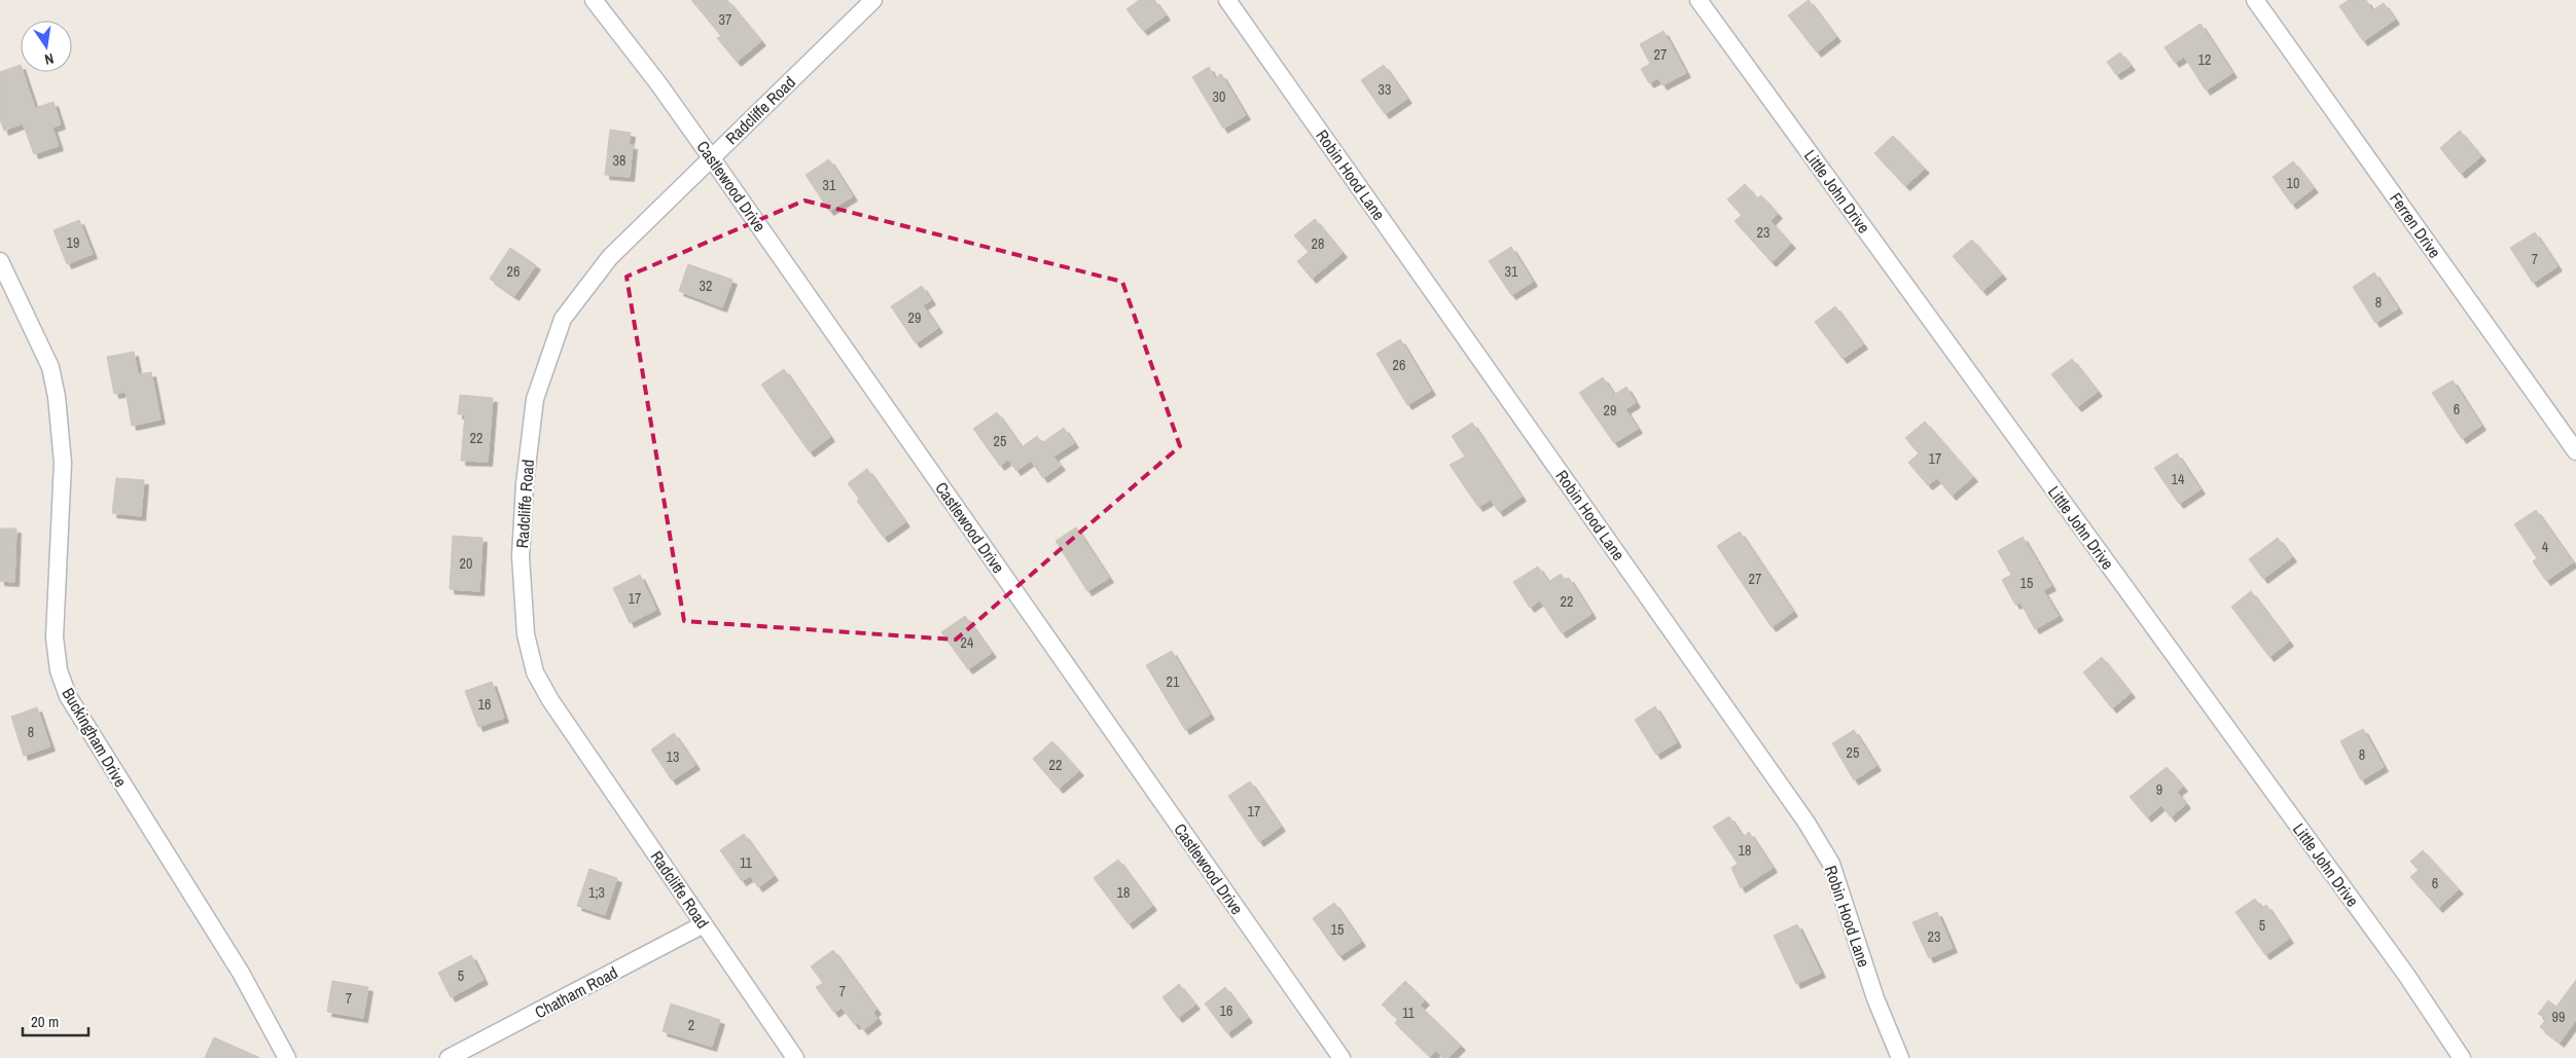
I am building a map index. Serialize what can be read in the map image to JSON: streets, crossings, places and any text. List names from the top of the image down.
{
  "streets": {
    "street": [
      "Radcliffe Road",
      "Robin Hood Lane",
      "Castlewood Drive",
      "Little John Drive",
      "Ferren Drive",
      "Buckingham Drive",
      "Chatham Road"
    ]
  },
  "crossings": [
    ["Radcliffe Road", "Castlewood Drive"],
    ["Radcliffe Road", "Chatham Road"]
  ],
  "house_numbers": [
    "37",
    "27",
    "12",
    "33",
    "30",
    "38",
    "10",
    "31",
    "23",
    "19",
    "28",
    "7",
    "26",
    "31",
    "32",
    "8",
    "29",
    "26",
    "6",
    "29",
    "22",
    "25",
    "17",
    "14",
    "4",
    "20",
    "27",
    "15",
    "17",
    "22",
    "24",
    "21",
    "16",
    "8",
    "25",
    "8",
    "13",
    "22",
    "9",
    "17",
    "18",
    "11",
    "6",
    "1;3",
    "18",
    "5",
    "15",
    "23",
    "5",
    "7",
    "7",
    "16",
    "11",
    "99",
    "2"
  ],
  "scale_bar": "20 m",
  "north": "bottom"
}
